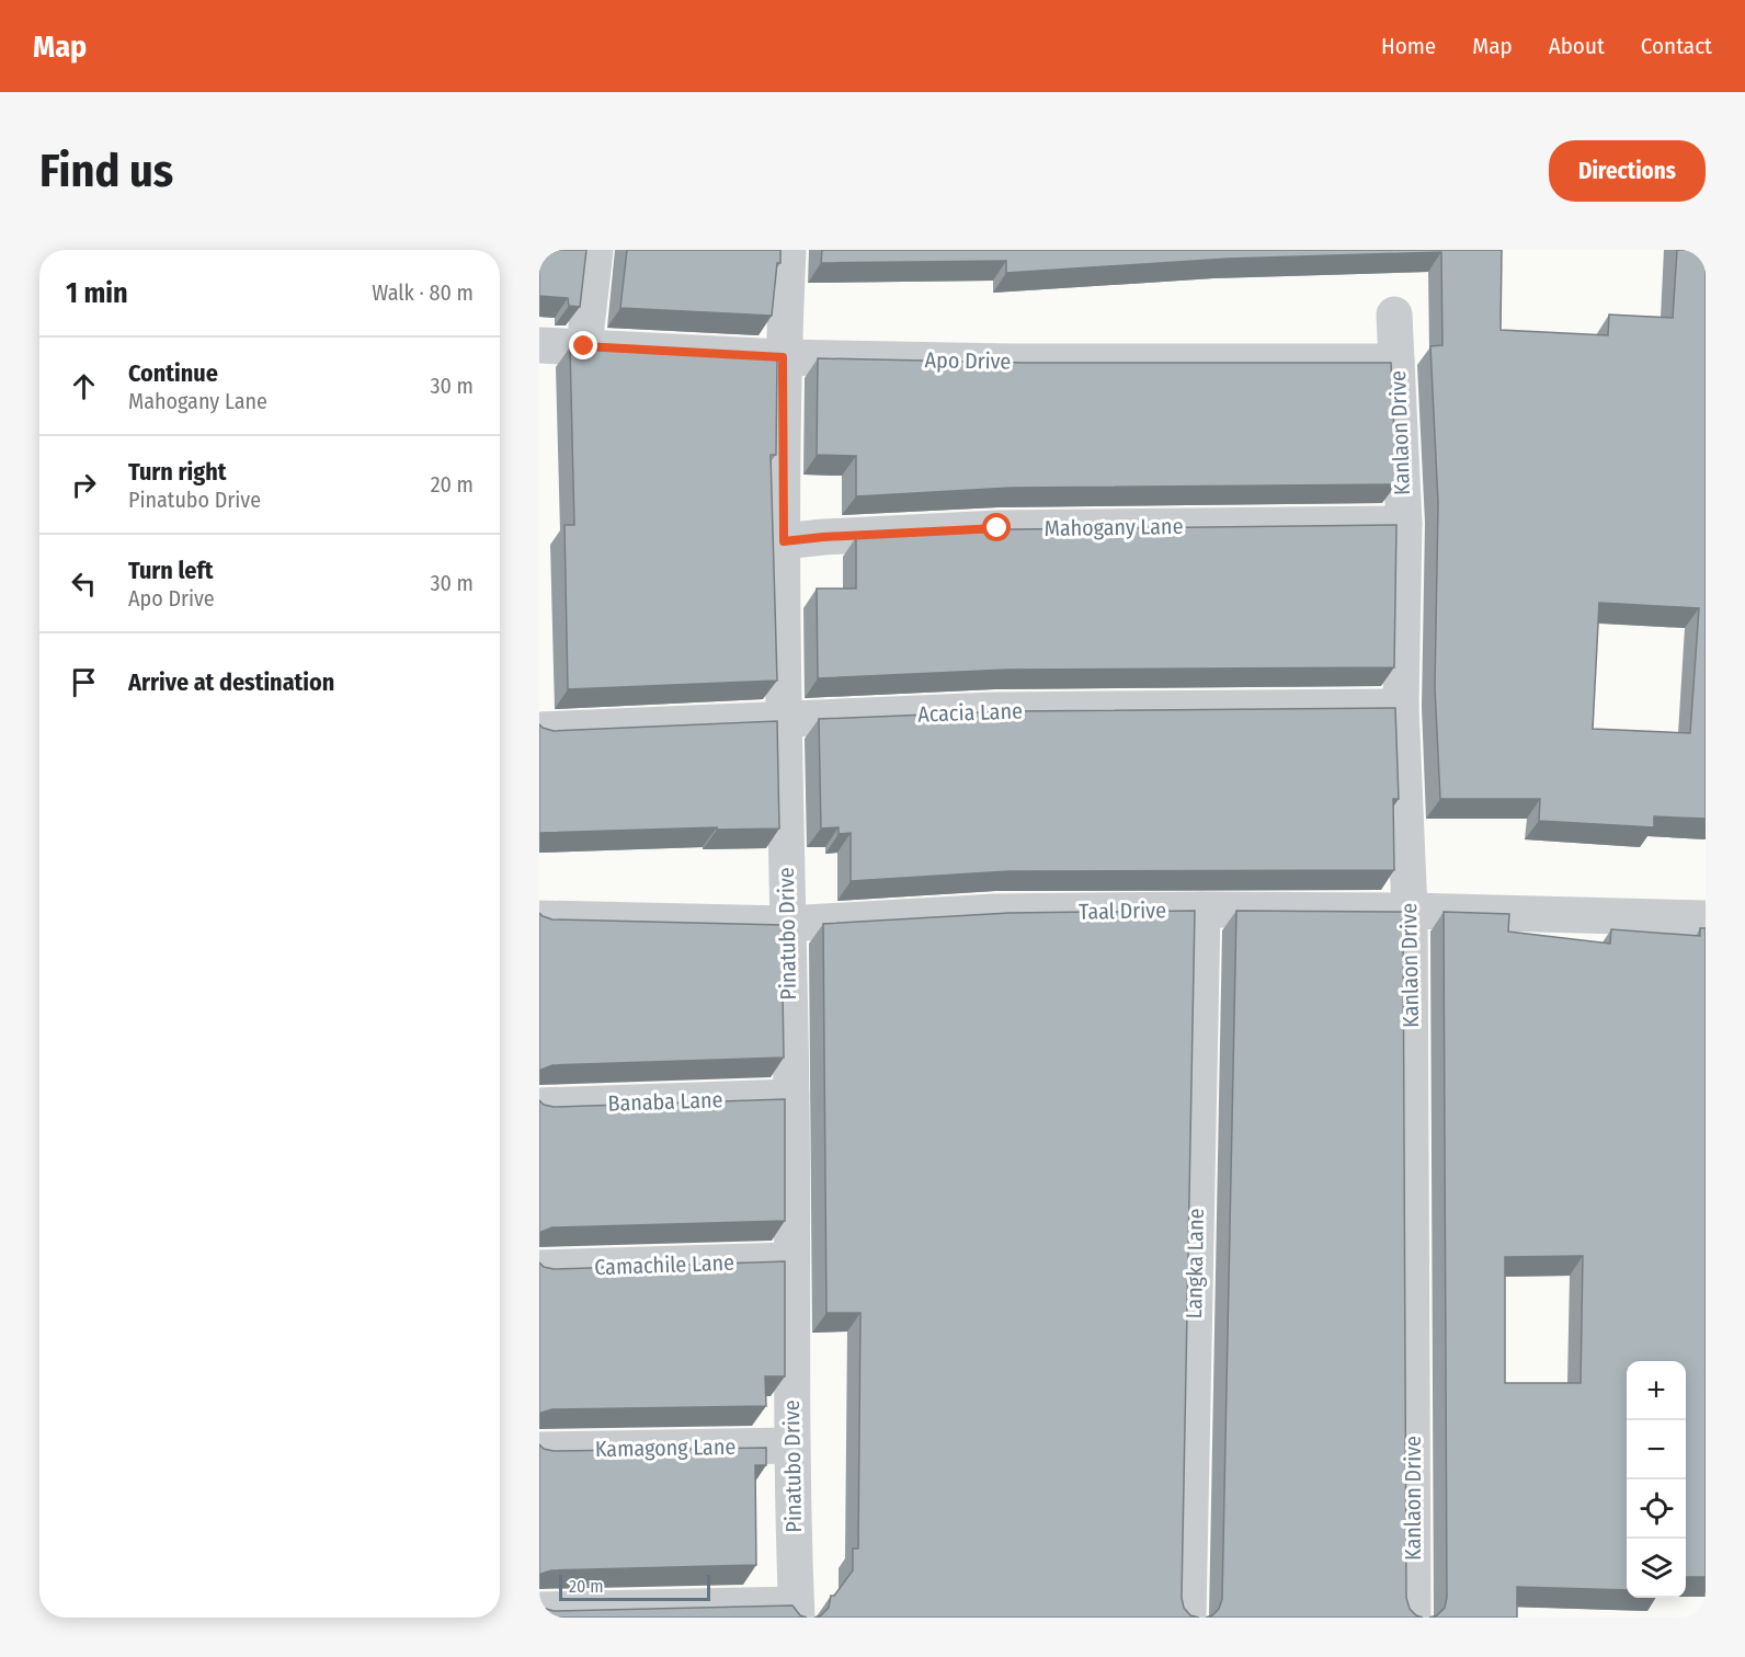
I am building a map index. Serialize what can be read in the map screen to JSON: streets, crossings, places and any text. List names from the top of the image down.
{
  "streets": {
    "street": [
      "Apo Drive",
      "Kanlaon Drive",
      "Mahogany Lane",
      "Acacia Lane",
      "Taal Drive",
      "Pinatubo Drive",
      "Banaba Lane",
      "Langka Lane",
      "Camachile Lane",
      "Kamagong Lane"
    ]
  },
  "crossings": [
    ["Apo Drive", "Kanlaon Drive"],
    ["Apo Drive", "Pinatubo Drive"],
    ["Kanlaon Drive", "Mahogany Lane"],
    ["Kanlaon Drive", "Acacia Lane"],
    ["Kanlaon Drive", "Taal Drive"],
    ["Mahogany Lane", "Pinatubo Drive"],
    ["Acacia Lane", "Pinatubo Drive"],
    ["Taal Drive", "Pinatubo Drive"],
    ["Taal Drive", "Langka Lane"],
    ["Pinatubo Drive", "Banaba Lane"],
    ["Pinatubo Drive", "Camachile Lane"],
    ["Pinatubo Drive", "Kamagong Lane"]
  ],
  "scale_bar": "20 m",
  "page": {
    "header": "Map",
    "nav": [
      "Home",
      "Map",
      "About",
      "Contact"
    ],
    "buttons": "Directions",
    "title": "Find us",
    "heading": ["1 min", "Walk · 80 m"],
    "list": [
      ["Continue", "Mahogany Lane", "30 m"],
      ["Turn right", "Pinatubo Drive", "20 m"],
      ["Turn left", "Apo Drive", "30 m"],
      "Arrive at destination"
    ],
    "map_buttons": ["+", "−"],
    "scale": "20 m"
  }
}
